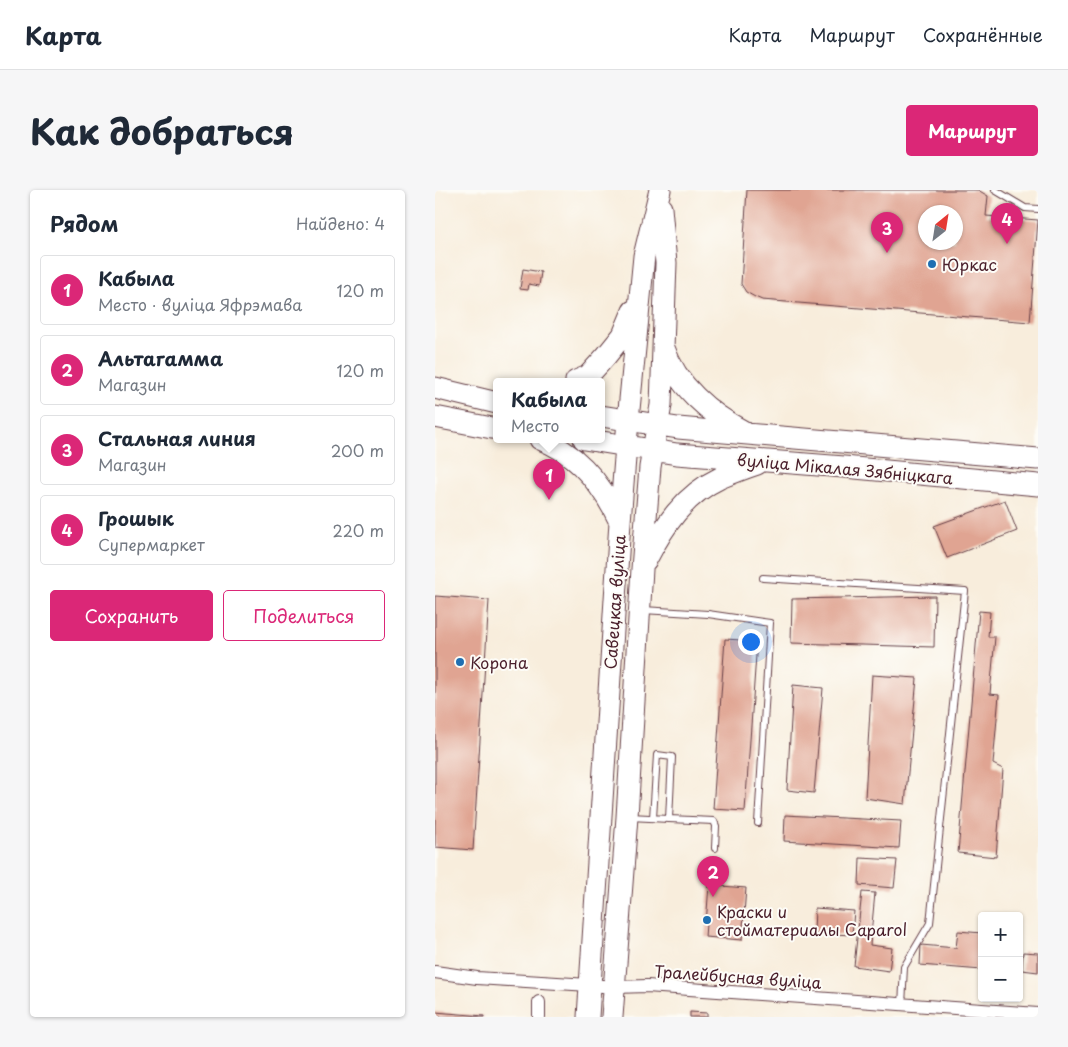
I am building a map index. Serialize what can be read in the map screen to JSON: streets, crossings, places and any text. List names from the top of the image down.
{
  "streets": {
    "main road": ["вуліца Мікалая Зябніцкага", "Савецкая вуліца"],
    "street": ["Тралейбусная вуліца"]
  },
  "crossings": [
    ["вуліца Мікалая Зябніцкага", "Савецкая вуліца"],
    ["Савецкая вуліца", "Тралейбусная вуліца"]
  ],
  "places": ["Юркас", "Корона", "Краски и стойматериалы Сaparol"],
  "north": "top right",
  "page": {
    "header": "Карта",
    "nav": ["Карта", "Маршрут", "Сохранённые"],
    "title": "Как добраться",
    "buttons": [
      "Маршрут",
      ["Сохранить", "Поделиться"]
    ],
    "heading": ["Рядом", "Найдено: 4"],
    "pins": [
      "4",
      "3",
      "1",
      "2"
    ],
    "list": [
      {
        "mark": "1",
        "name": "Кабыла",
        "note": "Место · вуліца Яфрэмава",
        "value": "120 m"
      },
      {
        "mark": "2",
        "name": "Альтагамма",
        "note": "Магазин",
        "value": "120 m"
      },
      {
        "mark": "3",
        "name": "Стальная линия",
        "note": "Магазин",
        "value": "200 m"
      },
      {
        "mark": "4",
        "name": "Грошык",
        "note": "Супермаркет",
        "value": "220 m"
      }
    ],
    "popup": ["Кабыла", "Место"],
    "map_buttons": ["+", "−"]
  }
}
